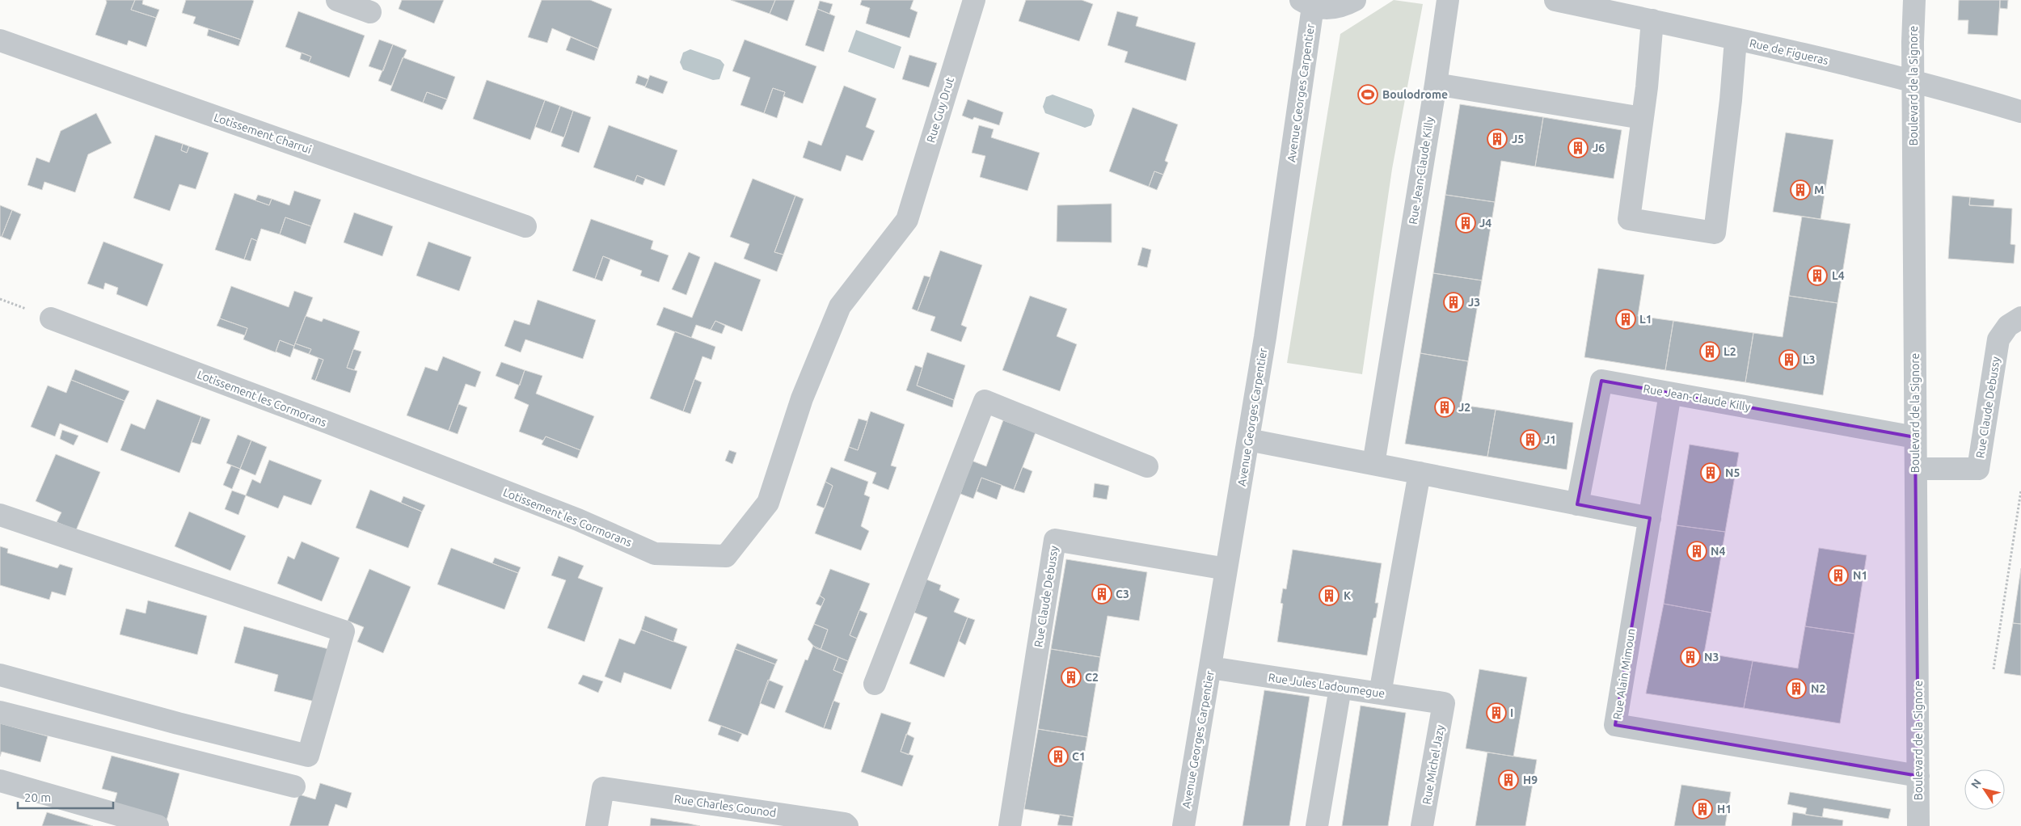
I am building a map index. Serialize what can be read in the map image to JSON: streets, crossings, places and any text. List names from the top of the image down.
{
  "streets": {
    "street": [
      "Rue de Figueras",
      "Boulevard de la Signore",
      "Avenue Georges Carpentier",
      "Rue Guy Drut",
      "Lotissement Charrui",
      "Rue Jean-Claude Killy",
      "Lotissement les Cormorans",
      "Rue Claude Debussy",
      "Rue Alain Mimoun",
      "Rue Jules Ladoumegue",
      "Rue Michel Jazy",
      "Rue Charles Gounod"
    ]
  },
  "crossings": [
    ["Rue de Figueras", "Boulevard de la Signore"],
    ["Boulevard de la Signore", "Rue Jean-Claude Killy"],
    ["Boulevard de la Signore", "Rue Claude Debussy"],
    ["Boulevard de la Signore", "Rue Alain Mimoun"],
    ["Avenue Georges Carpentier", "Rue Claude Debussy"],
    ["Avenue Georges Carpentier", "Rue Jules Ladoumegue"],
    ["Rue Guy Drut", "Lotissement les Cormorans"],
    ["Rue Jean-Claude Killy", "Rue Alain Mimoun"],
    ["Rue Jules Ladoumegue", "Rue Michel Jazy"]
  ],
  "places": {
    "sports": ["Boulodrome"],
    "building": [
      "J5",
      "J6",
      "M",
      "J4",
      "L4",
      "J3",
      "L1",
      "L2",
      "L3",
      "J2",
      "J1",
      "N5",
      "N4",
      "N1",
      "C3",
      "K",
      "N3",
      "C2",
      "N2",
      "I",
      "C1",
      "H9",
      "H1"
    ]
  },
  "scale_bar": "20 m",
  "north": "top left"
}
